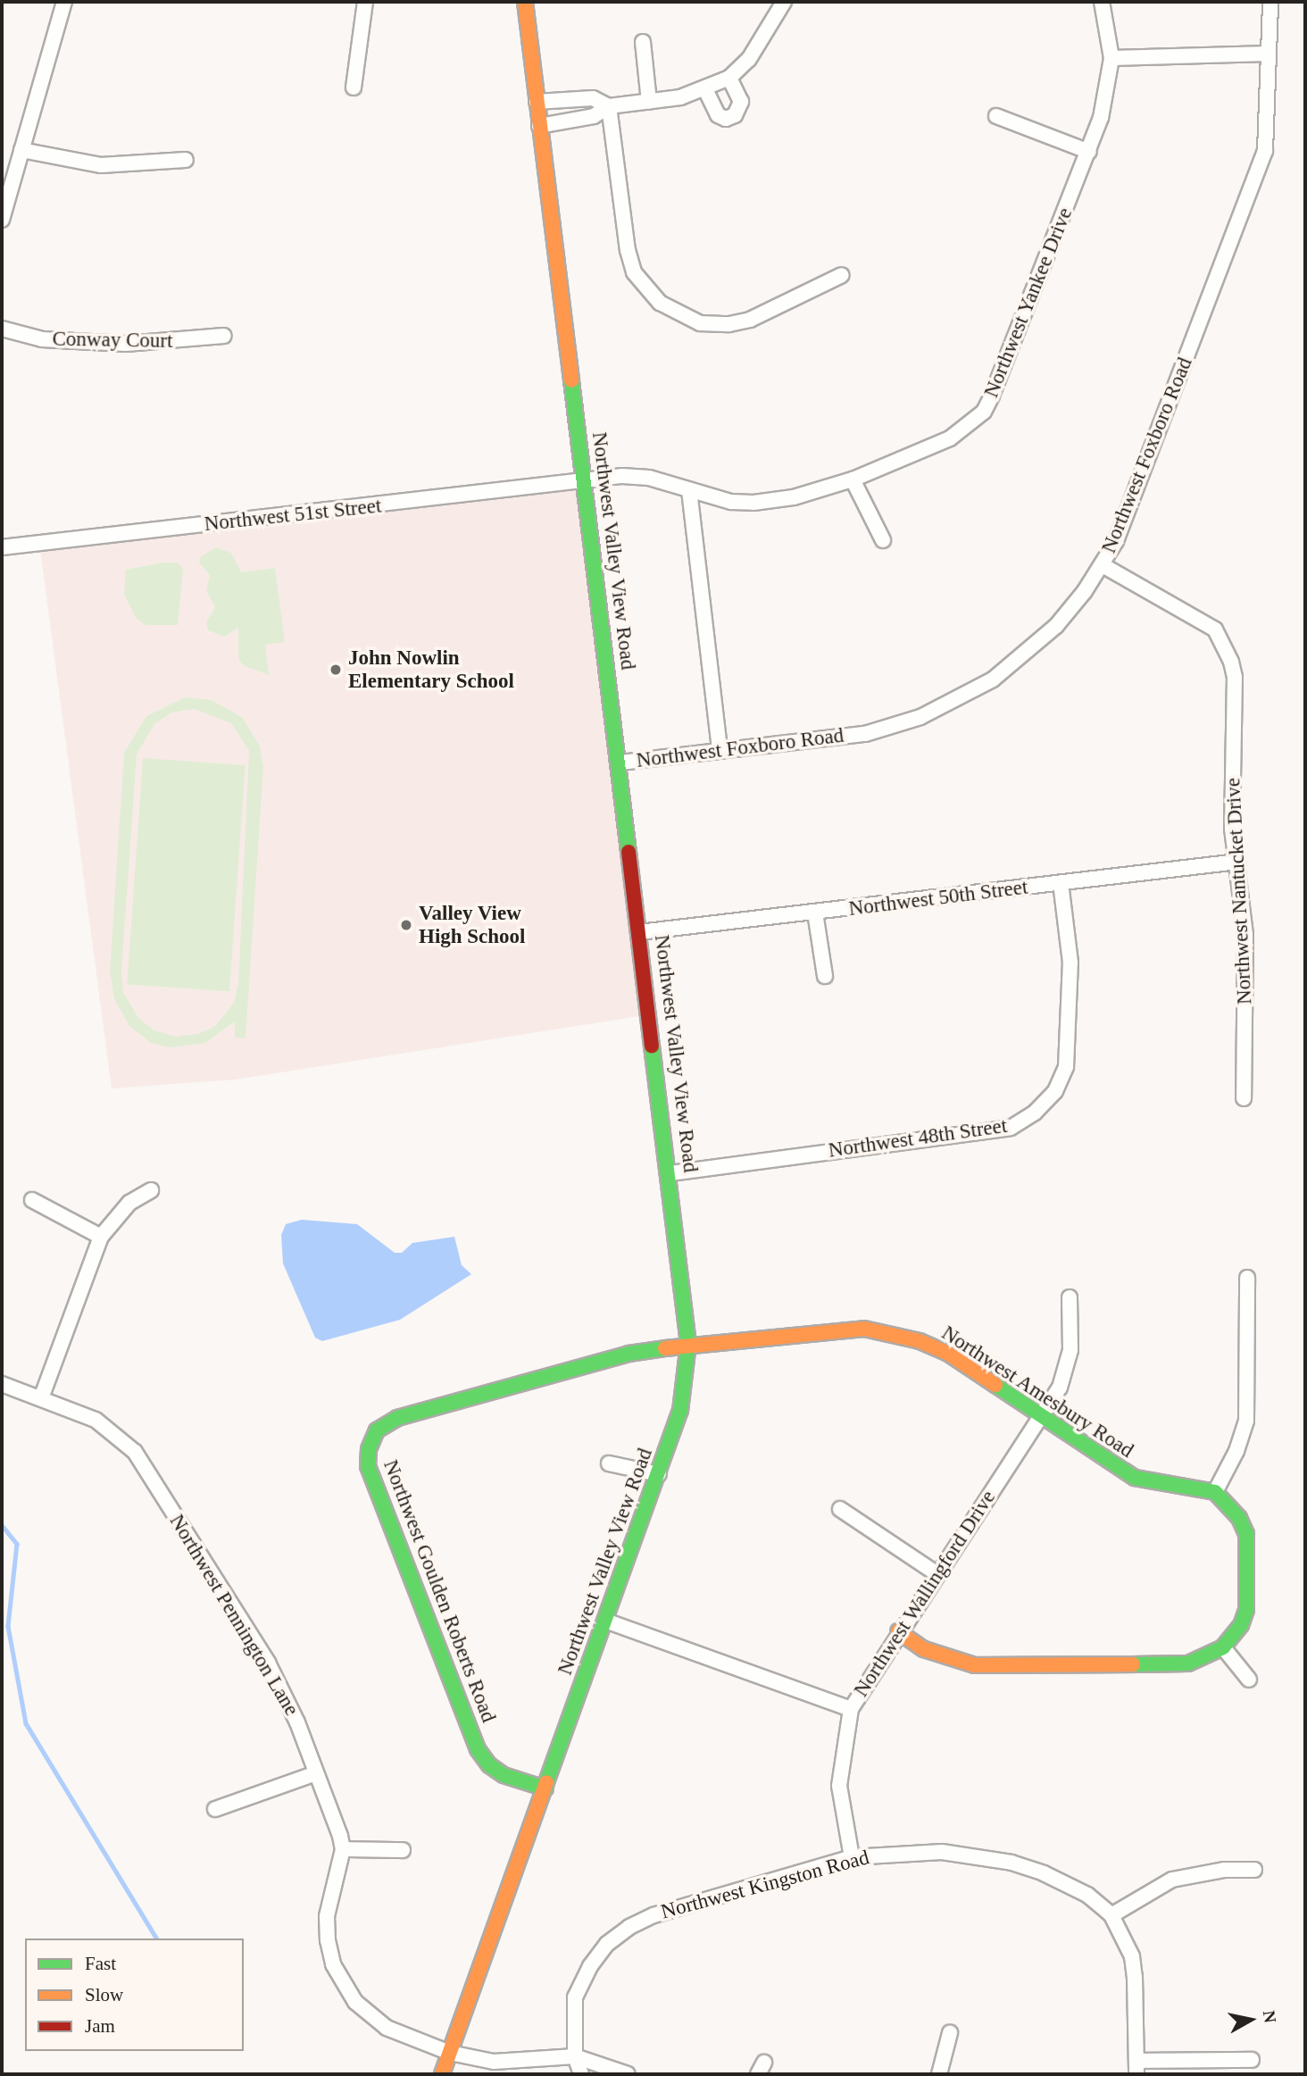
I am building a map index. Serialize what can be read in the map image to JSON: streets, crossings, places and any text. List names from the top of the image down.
{
  "streets": {
    "street": [
      "Northwest Yankee Drive",
      "Conway Court",
      "Northwest Foxboro Road",
      "Northwest 51st Street",
      "Northwest Valley View Road",
      "Northwest Nantucket Drive",
      "Northwest 50th Street",
      "Northwest 48th Street",
      "Northwest Amesbury Road",
      "Northwest Goulden Roberts Road",
      "Northwest Wallingford Drive",
      "Northwest Pennington Lane",
      "Northwest Kingston Road"
    ]
  },
  "crossings": [
    ["Northwest Yankee Drive", "Northwest 51st Street"],
    ["Northwest Yankee Drive", "Northwest Valley View Road"],
    ["Northwest Foxboro Road", "Northwest Valley View Road"],
    ["Northwest Foxboro Road", "Northwest Nantucket Drive"],
    ["Northwest 51st Street", "Northwest Valley View Road"],
    ["Northwest Valley View Road", "Northwest 50th Street"],
    ["Northwest Valley View Road", "Northwest 48th Street"],
    ["Northwest Valley View Road", "Northwest Amesbury Road"],
    ["Northwest Valley View Road", "Northwest Goulden Roberts Road"],
    ["Northwest Nantucket Drive", "Northwest 50th Street"],
    ["Northwest 50th Street", "Northwest 48th Street"],
    ["Northwest Amesbury Road", "Northwest Goulden Roberts Road"],
    ["Northwest Amesbury Road", "Northwest Wallingford Drive"],
    ["Northwest Wallingford Drive", "Northwest Kingston Road"]
  ],
  "places": ["John Nowlin Elementary School", "Valley View High School"],
  "legend": ["Fast", "Slow", "Jam"],
  "north": "right"
}
